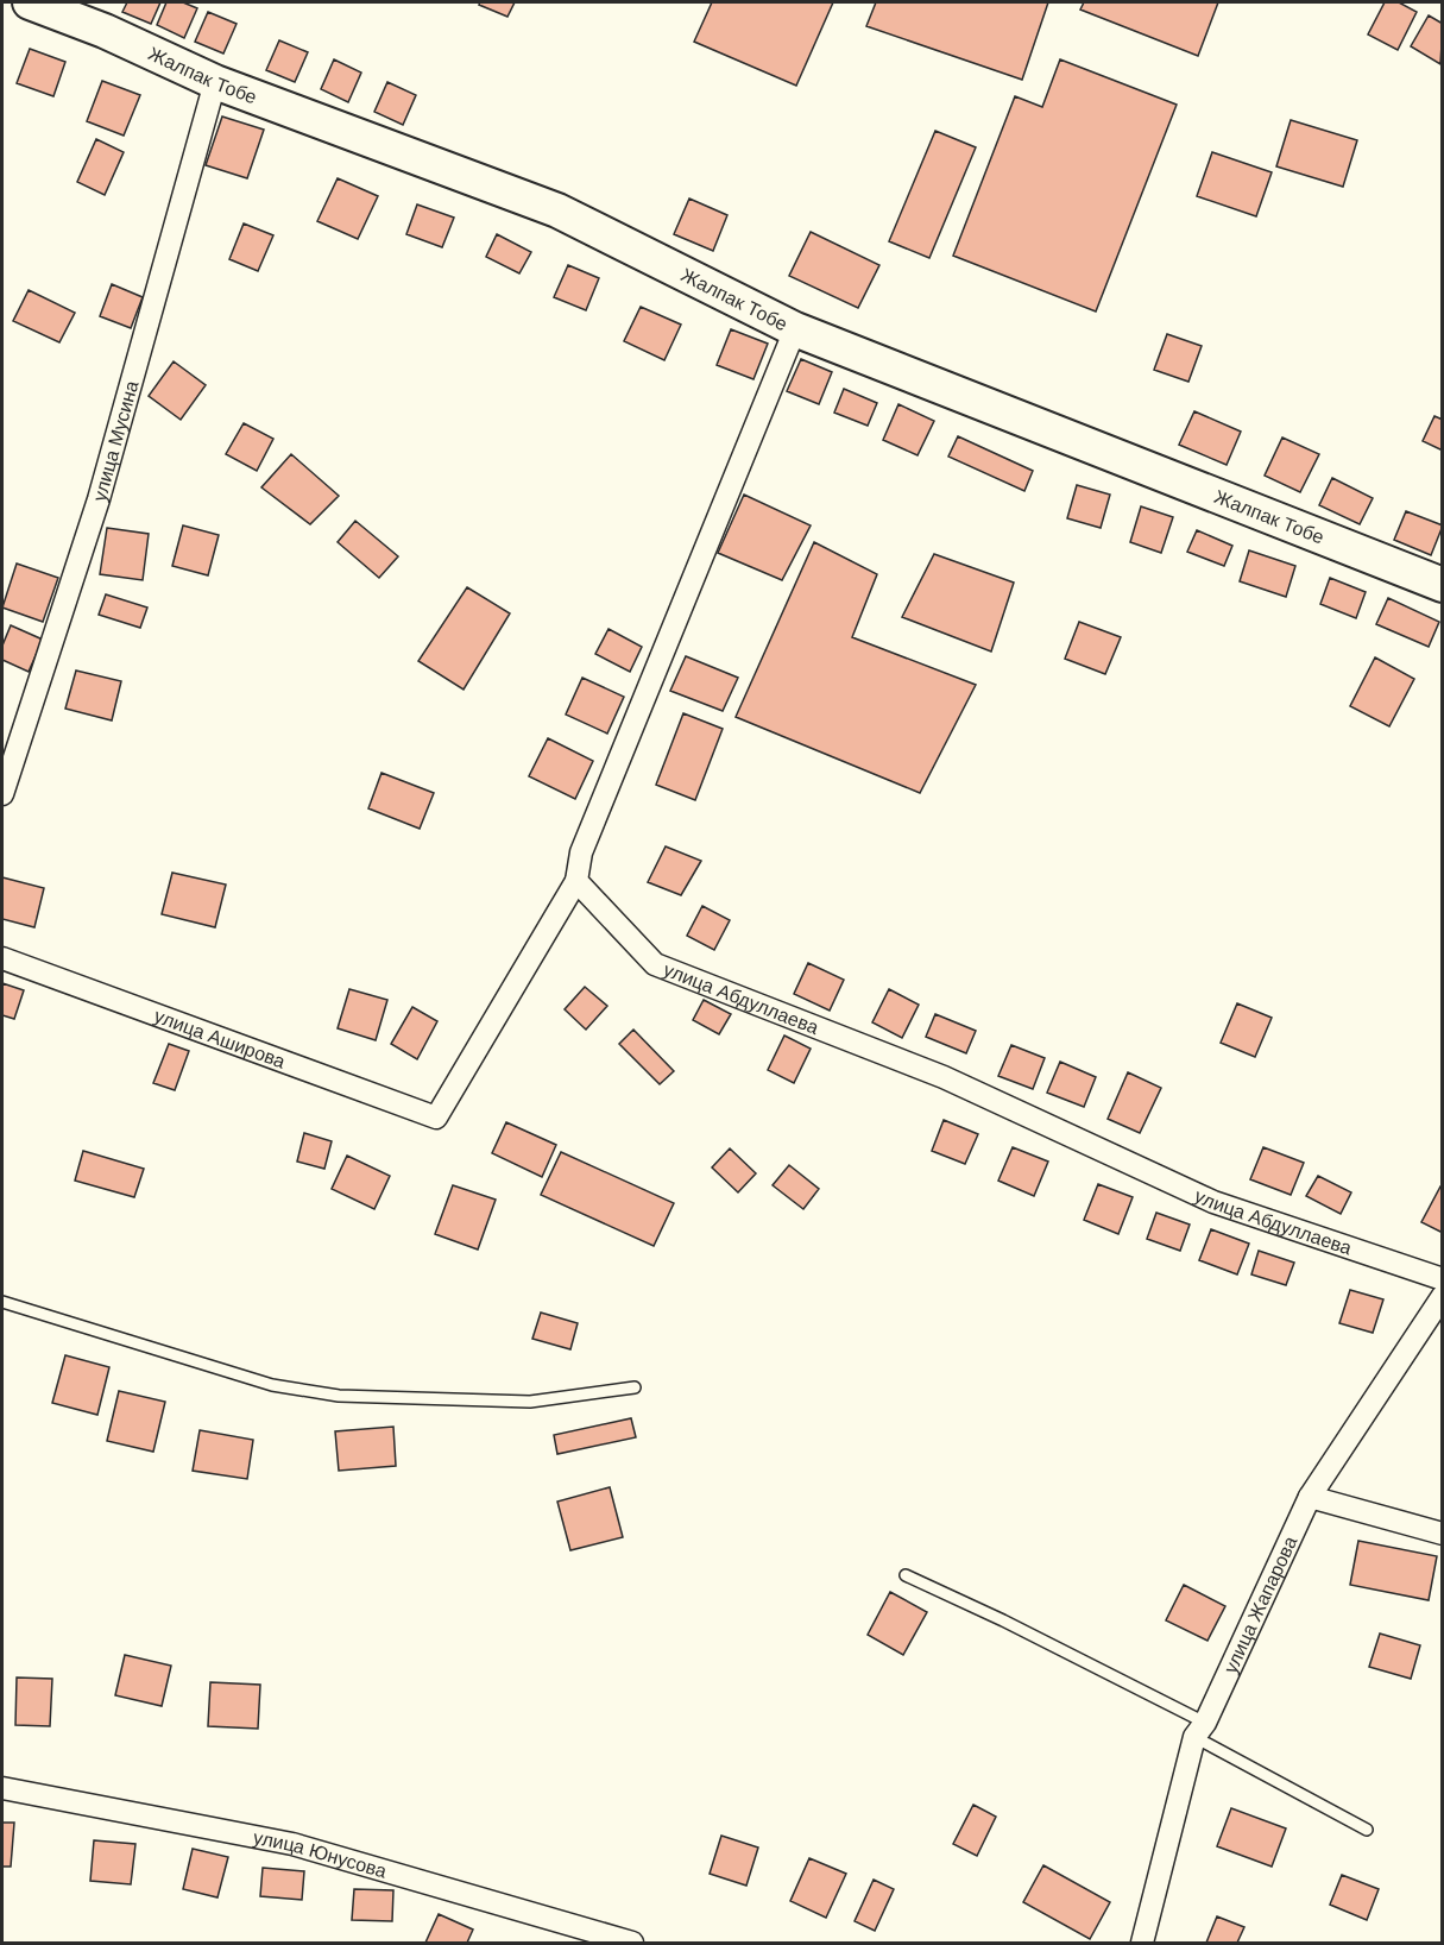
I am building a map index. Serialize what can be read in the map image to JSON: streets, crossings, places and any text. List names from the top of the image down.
{
  "streets": {
    "main road": ["Жалпак Тобе"],
    "street": [
      "улица Мусина",
      "улица Абдуллаева",
      "улица Аширова",
      "улица Жапарова",
      "улица Юнусова"
    ]
  },
  "crossings": [
    ["Жалпак Тобе", "улица Мусина"],
    ["улица Абдуллаева", "улица Аширова"]
  ]
}
